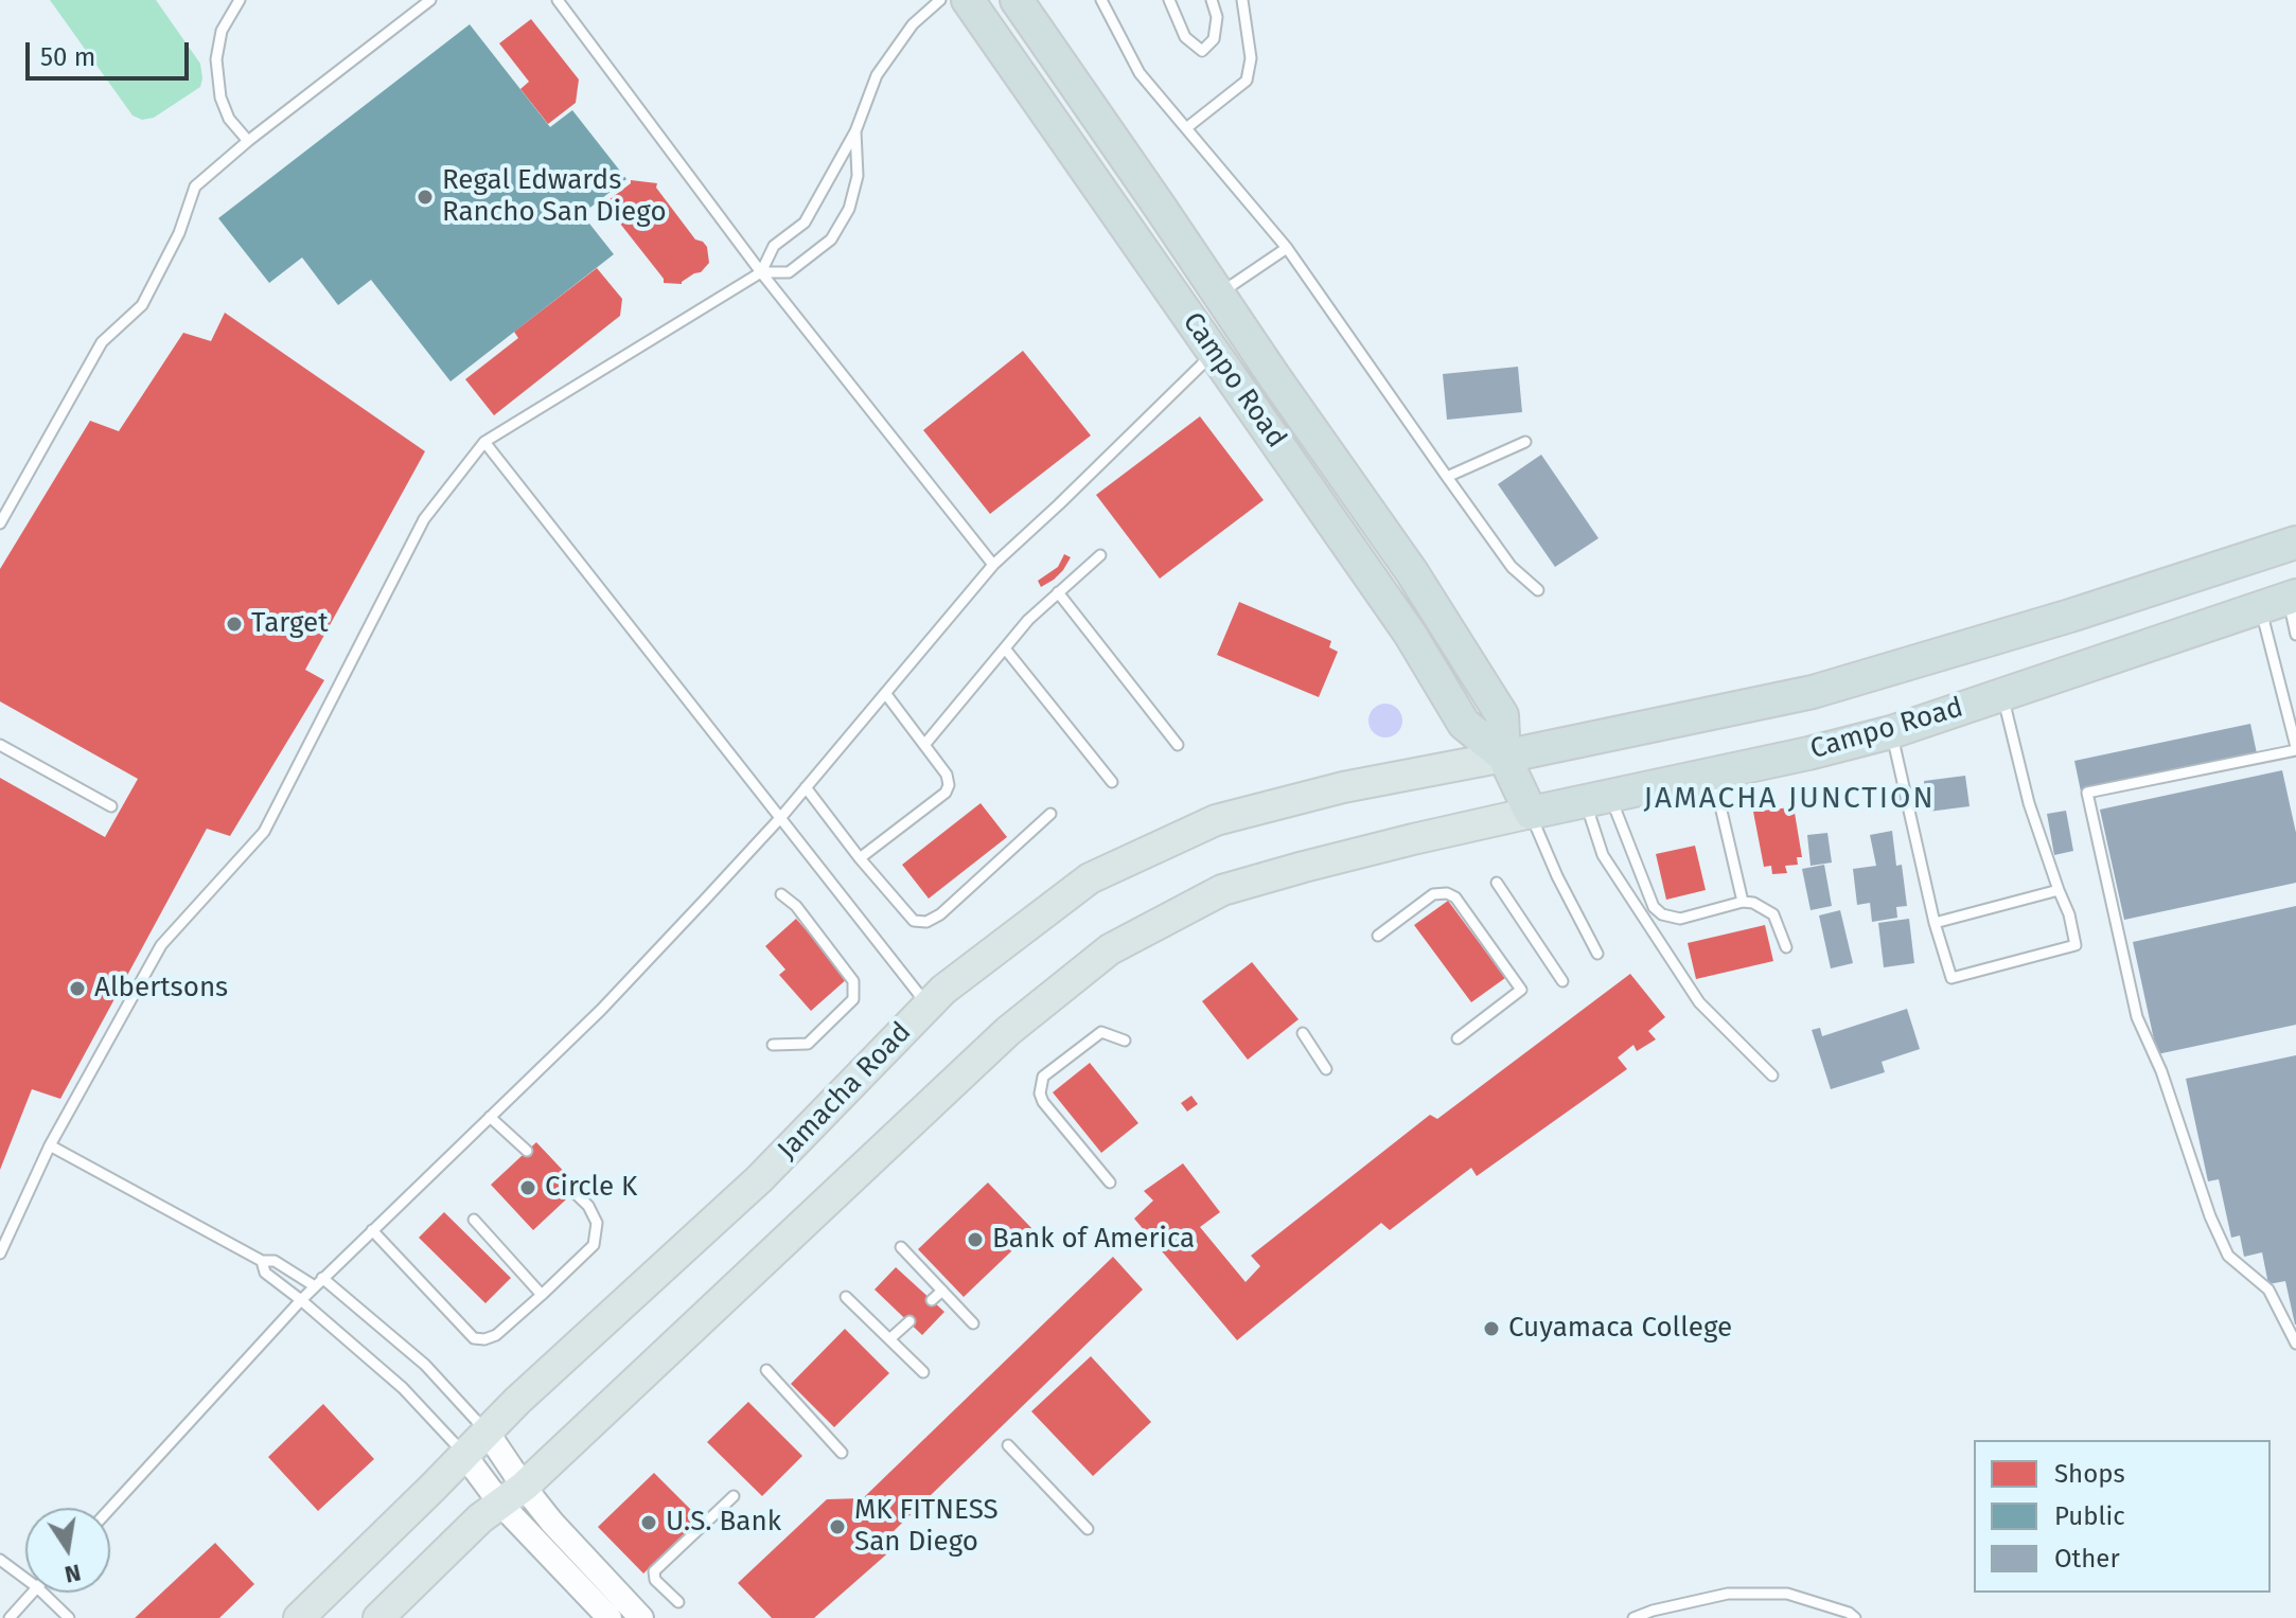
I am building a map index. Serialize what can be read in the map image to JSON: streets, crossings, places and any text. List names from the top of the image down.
{
  "streets": {
    "highway": ["Campo Road"],
    "main road": ["Jamacha Road"]
  },
  "crossings": [
    ["Campo Road", "Jamacha Road"]
  ],
  "districts": ["JAMACHA JUNCTION"],
  "places": [
    "Regal Edwards Rancho San Diego",
    "Target",
    "Albertsons",
    "Circle K",
    "Bank of America",
    "Cuyamaca College",
    "U.S. Bank",
    "MK FITNESS San Diego"
  ],
  "legend": ["Shops", "Public", "Other"],
  "scale_bar": "50 m",
  "north": "bottom"
}
